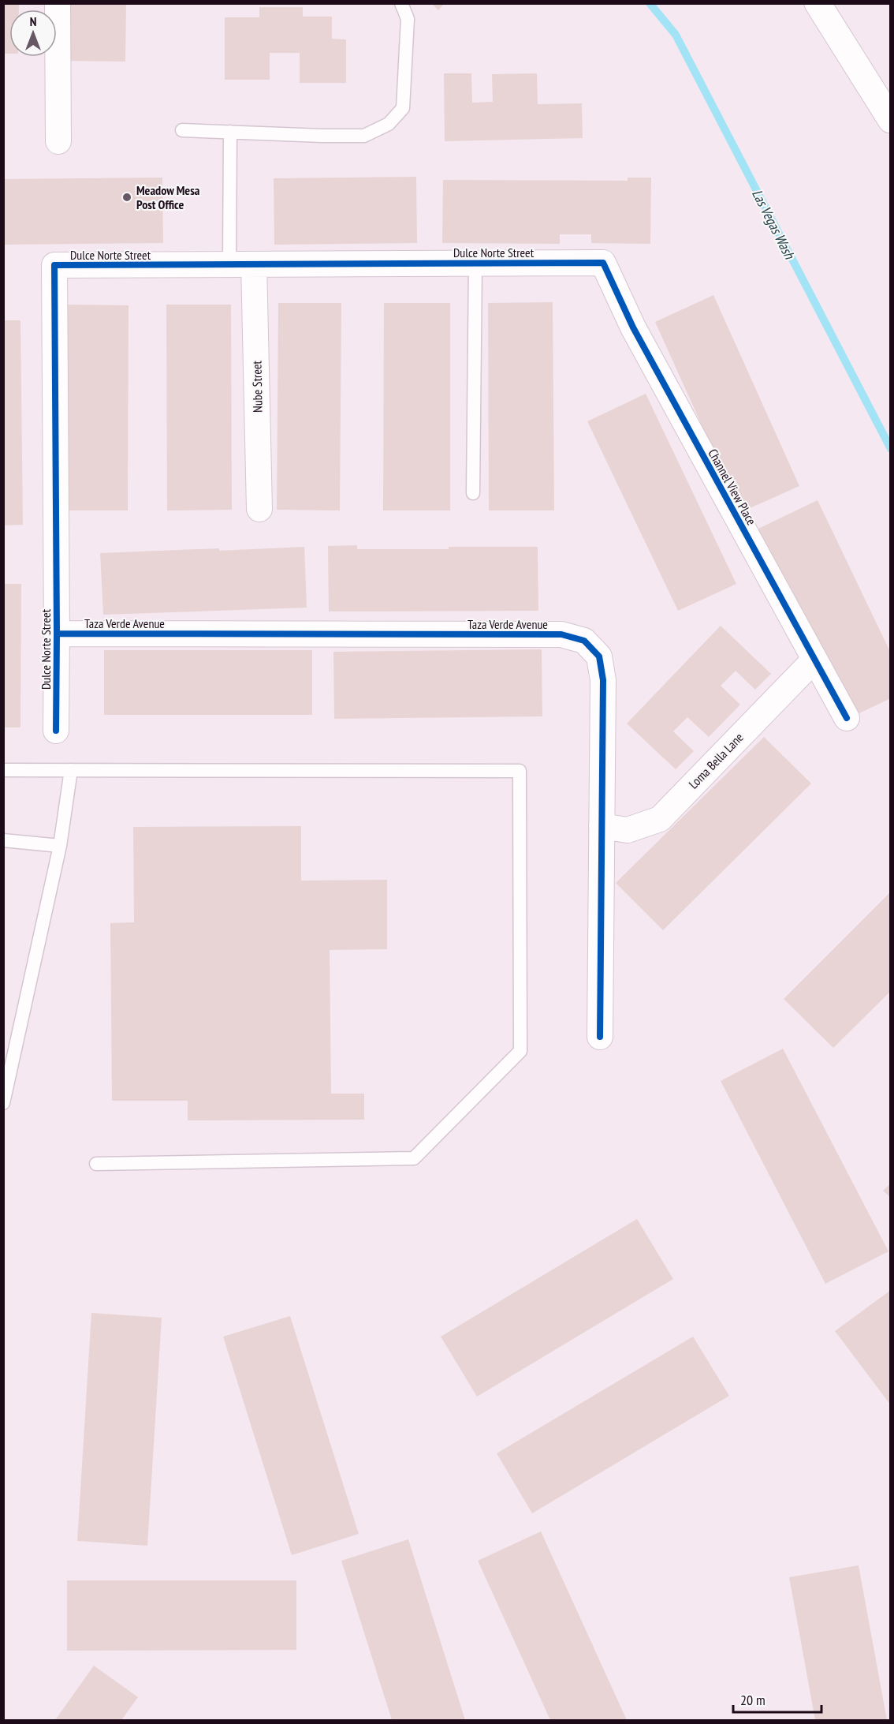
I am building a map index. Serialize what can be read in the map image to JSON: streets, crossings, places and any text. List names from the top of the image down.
{
  "streets": {
    "street": [
      "Dulce Norte Street",
      "Nube Street",
      "Channel View Place",
      "Taza Verde Avenue",
      "Loma Bella Lane"
    ]
  },
  "crossings": [
    ["Dulce Norte Street", "Nube Street"],
    ["Dulce Norte Street", "Channel View Place"],
    ["Dulce Norte Street", "Taza Verde Avenue"],
    ["Channel View Place", "Loma Bella Lane"],
    ["Taza Verde Avenue", "Loma Bella Lane"]
  ],
  "water": ["Las Vegas Wash"],
  "places": ["Meadow Mesa Post Office"],
  "scale_bar": "20 m",
  "north": "top"
}
